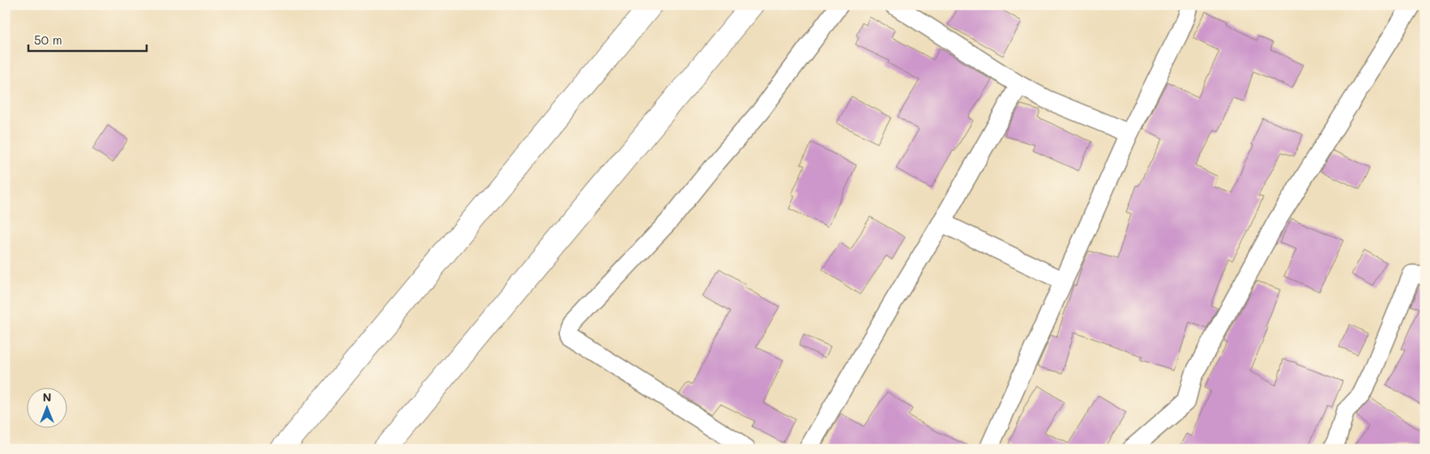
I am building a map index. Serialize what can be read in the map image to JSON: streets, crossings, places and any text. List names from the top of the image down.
{
  "scale_bar": "50 m",
  "north": "top"
}
